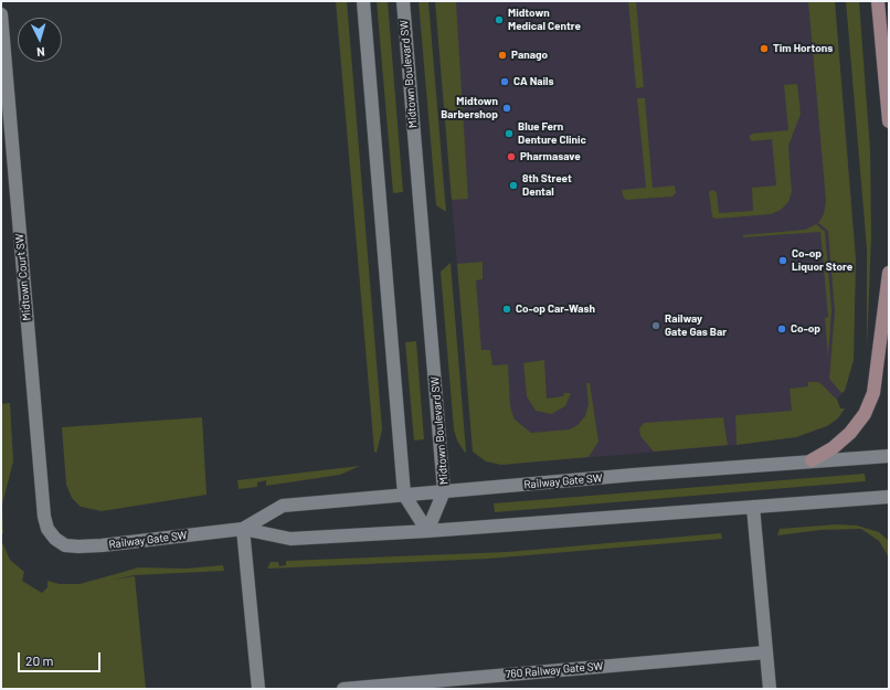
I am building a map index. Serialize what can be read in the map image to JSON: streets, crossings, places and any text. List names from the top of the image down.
{
  "streets": {
    "street": [
      "Midtown Boulevard SW",
      "Midtown Court SW",
      "Railway Gate SW",
      "760 Railway Gate SW"
    ]
  },
  "crossings": [
    ["Midtown Boulevard SW", "Railway Gate SW"],
    ["Midtown Court SW", "Railway Gate SW"]
  ],
  "places": [
    "Midtown Medical Centre",
    "Tim Hortons",
    "Panago",
    "CA Nails",
    "Midtown Barbershop",
    "Blue Fern Denture Clinic",
    "Pharmasave",
    "8th Street Dental",
    "Co-op Liquor Store",
    "Co-op Car-Wash",
    "Railway Gate Gas Bar",
    "Co-op"
  ],
  "scale_bar": "20 m",
  "north": "bottom"
}
